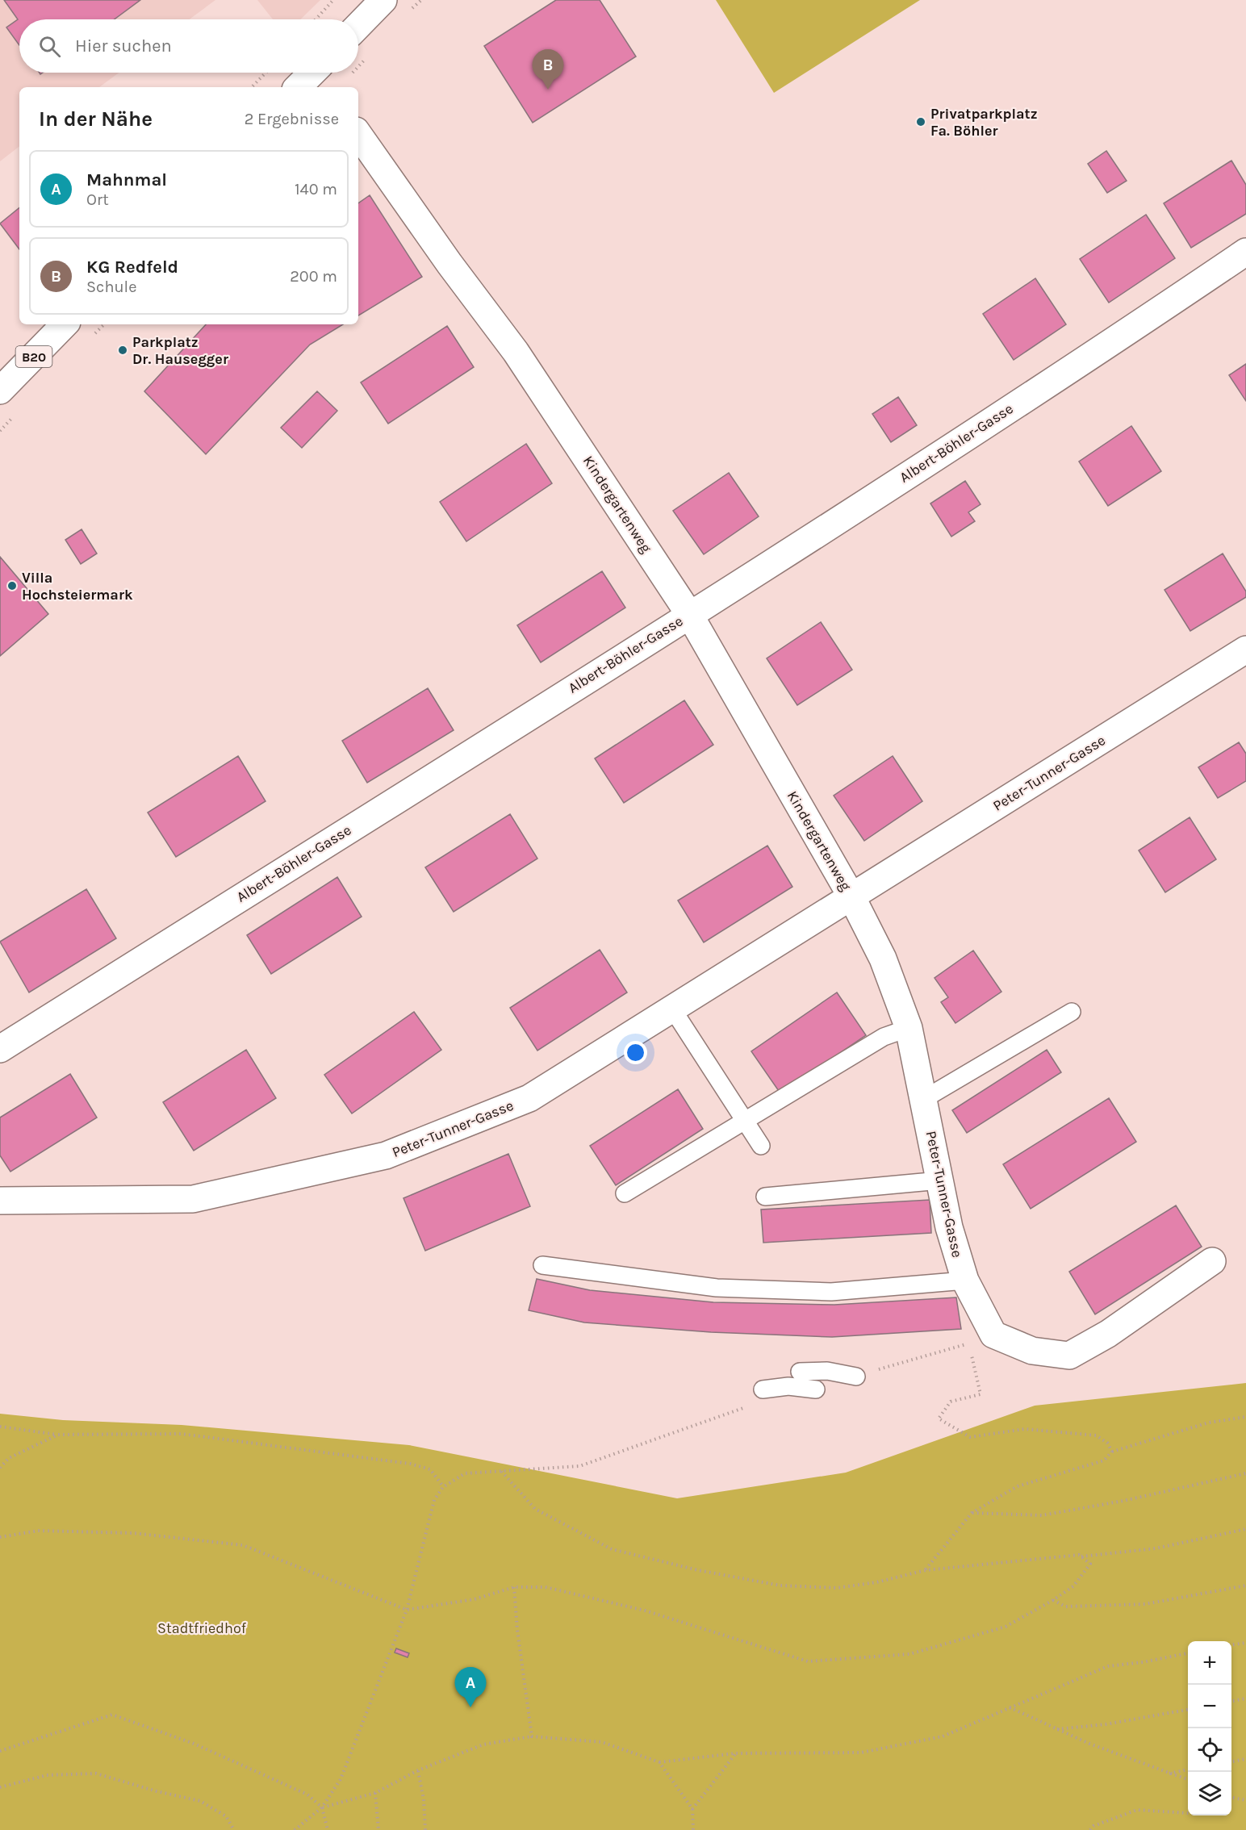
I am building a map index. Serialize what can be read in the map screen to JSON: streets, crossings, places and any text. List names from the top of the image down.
{
  "streets": {
    "street": [
      "B20",
      "Albert-Böhler-Gasse",
      "Kindergartenweg",
      "Peter-Tunner-Gasse"
    ]
  },
  "crossings": [
    ["Albert-Böhler-Gasse", "Kindergartenweg"],
    ["Kindergartenweg", "Peter-Tunner-Gasse"]
  ],
  "parks": ["Stadtfriedhof"],
  "places": ["Privatparkplatz Fa. Böhler", "Parkplatz Dr. Hausegger", "Villa Hochsteiermark"],
  "page": {
    "search": "Hier suchen",
    "pins": ["B", "A"],
    "heading": ["In der Nähe", "2 Ergebnisse"],
    "list": [
      {
        "mark": "A",
        "name": "Mahnmal",
        "note": "Ort",
        "value": "140 m"
      },
      {
        "mark": "B",
        "name": "KG Redfeld",
        "note": "Schule",
        "value": "200 m"
      }
    ],
    "map_buttons": ["+", "−"]
  }
}
